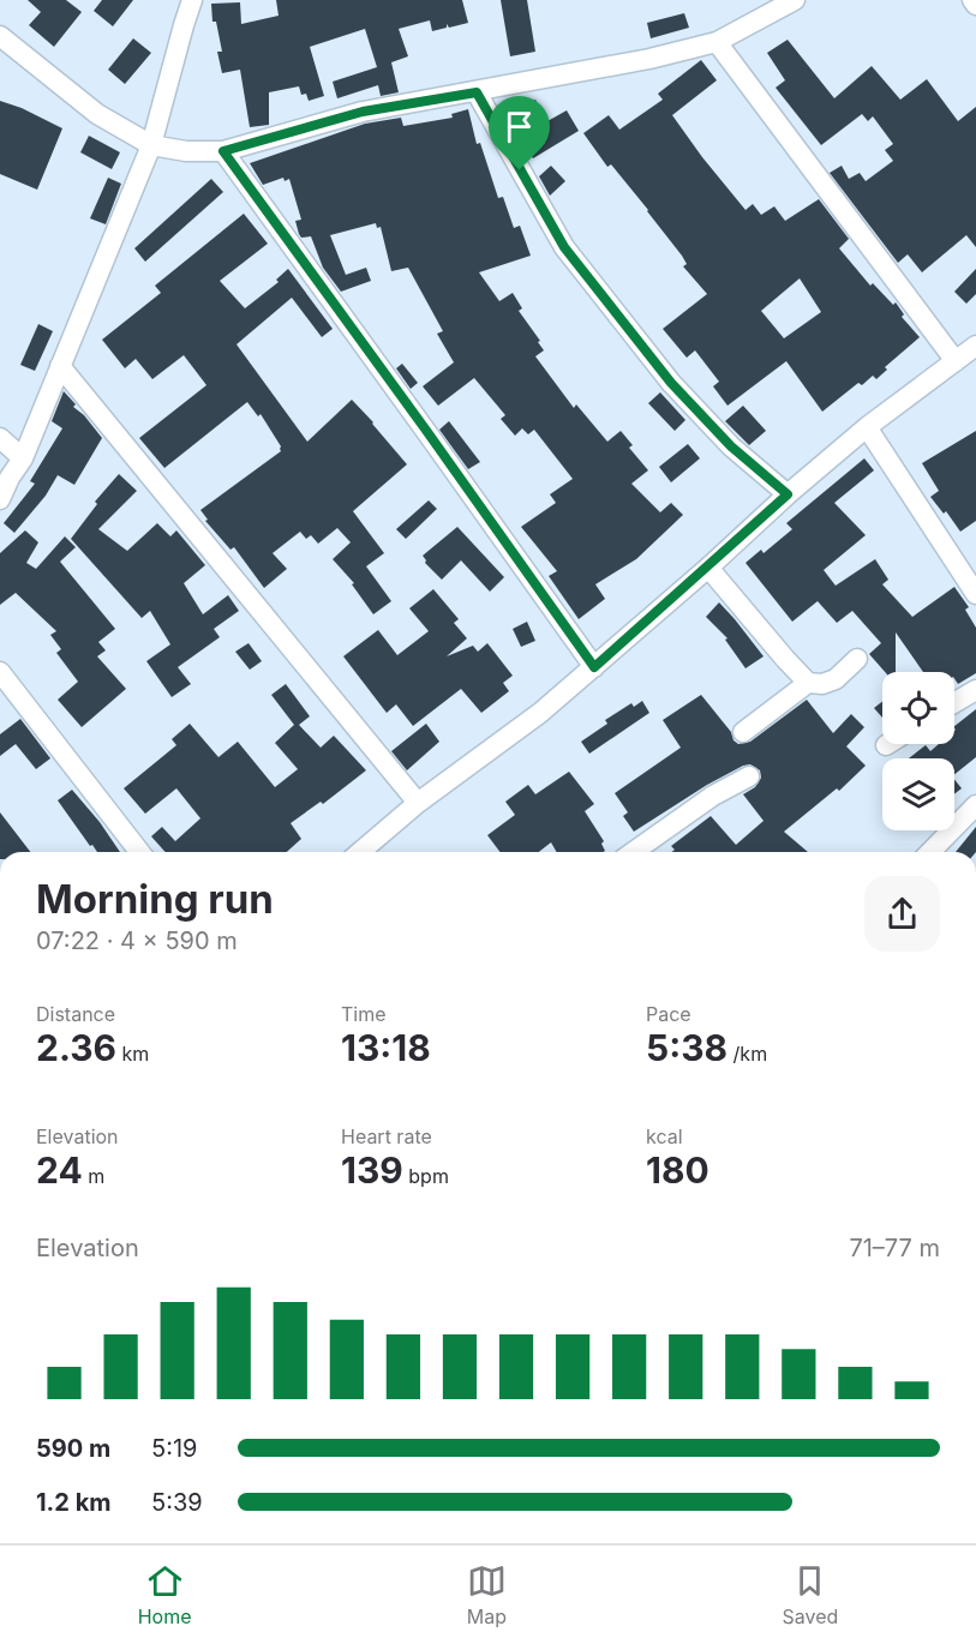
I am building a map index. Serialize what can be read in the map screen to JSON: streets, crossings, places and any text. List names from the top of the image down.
{
  "page": {
    "heading": ["Morning run", "07:22 · 4 × 590 m"],
    "stats": [
      ["Distance", "2.36 km"],
      ["Time", "13:18"],
      ["Pace", "5:38 /km"],
      ["Elevation", "24 m"],
      ["Heart rate", "139 bpm"],
      ["kcal", "180"]
    ],
    "chart": ["Elevation", "71–77 m"],
    "list": [
      {
        "name": "590 m",
        "note": "5:19"
      },
      {
        "name": "1.2 km",
        "note": "5:39"
      }
    ],
    "tabs": ["Home", "Map", "Saved"]
  }
}
